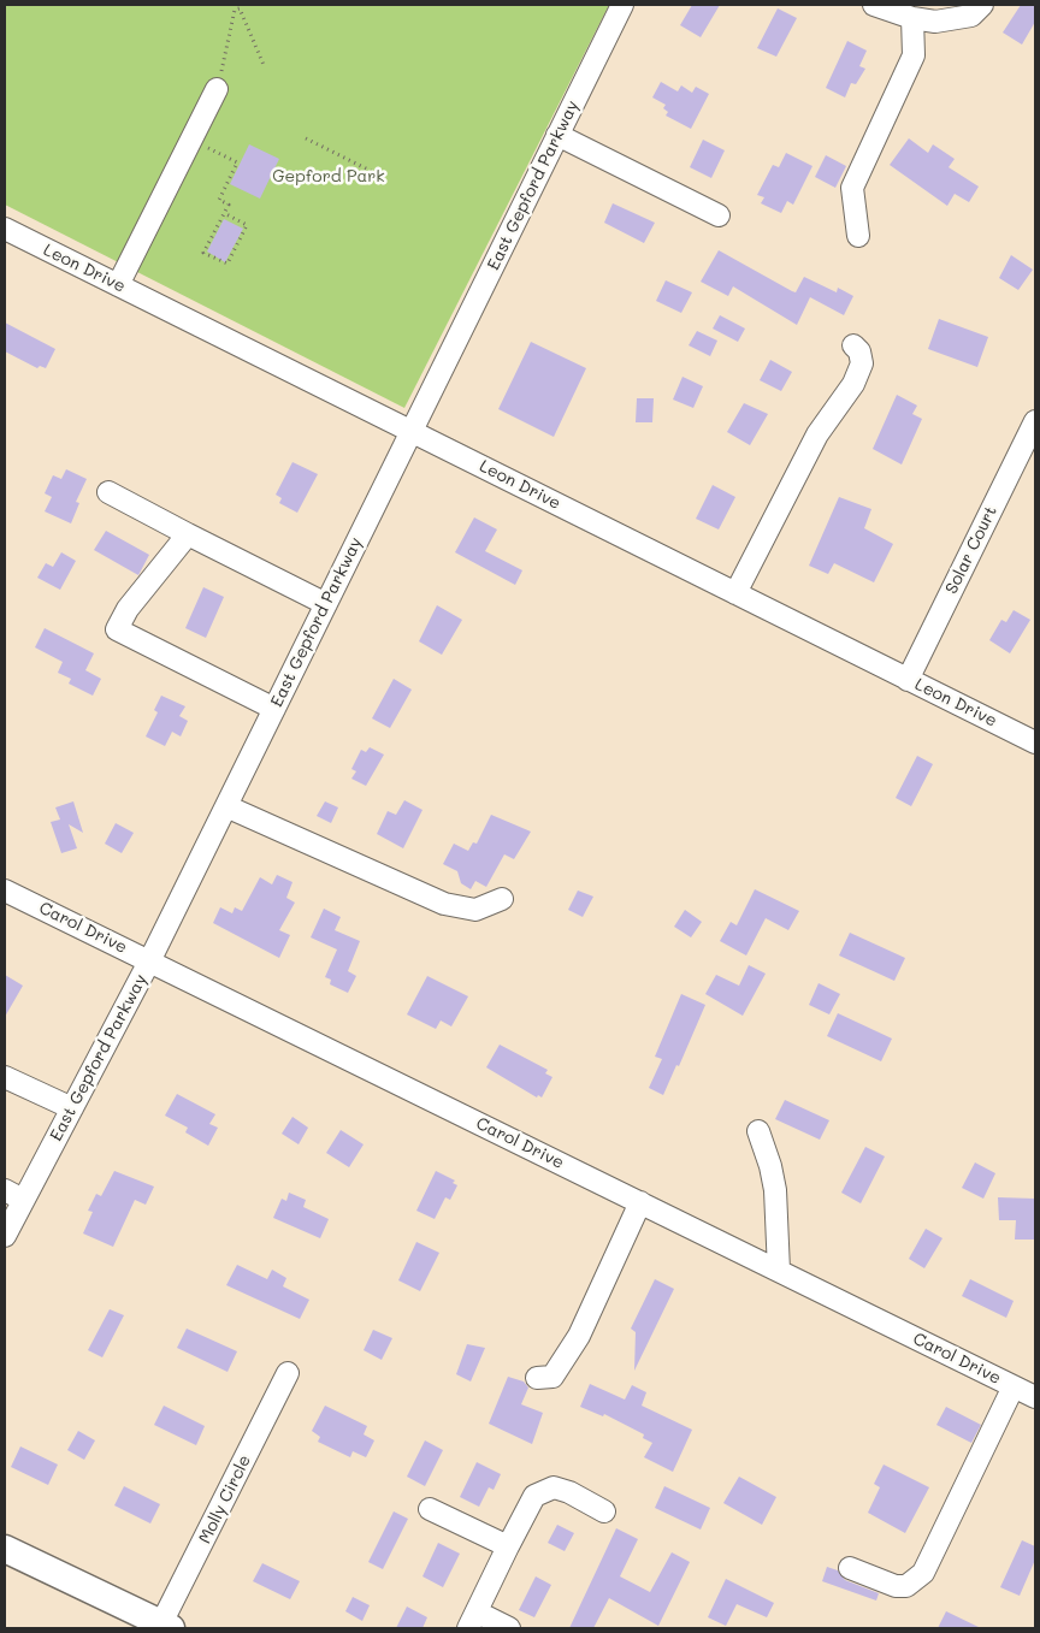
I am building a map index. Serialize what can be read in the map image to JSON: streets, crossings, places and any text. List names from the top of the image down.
{
  "streets": {
    "street": [
      "East Gepford Parkway",
      "Leon Drive",
      "Solar Court",
      "Carol Drive",
      "Molly Circle"
    ]
  },
  "crossings": [
    ["East Gepford Parkway", "Leon Drive"],
    ["East Gepford Parkway", "Carol Drive"],
    ["Leon Drive", "Solar Court"]
  ],
  "parks": ["Gepford Park"]
}
